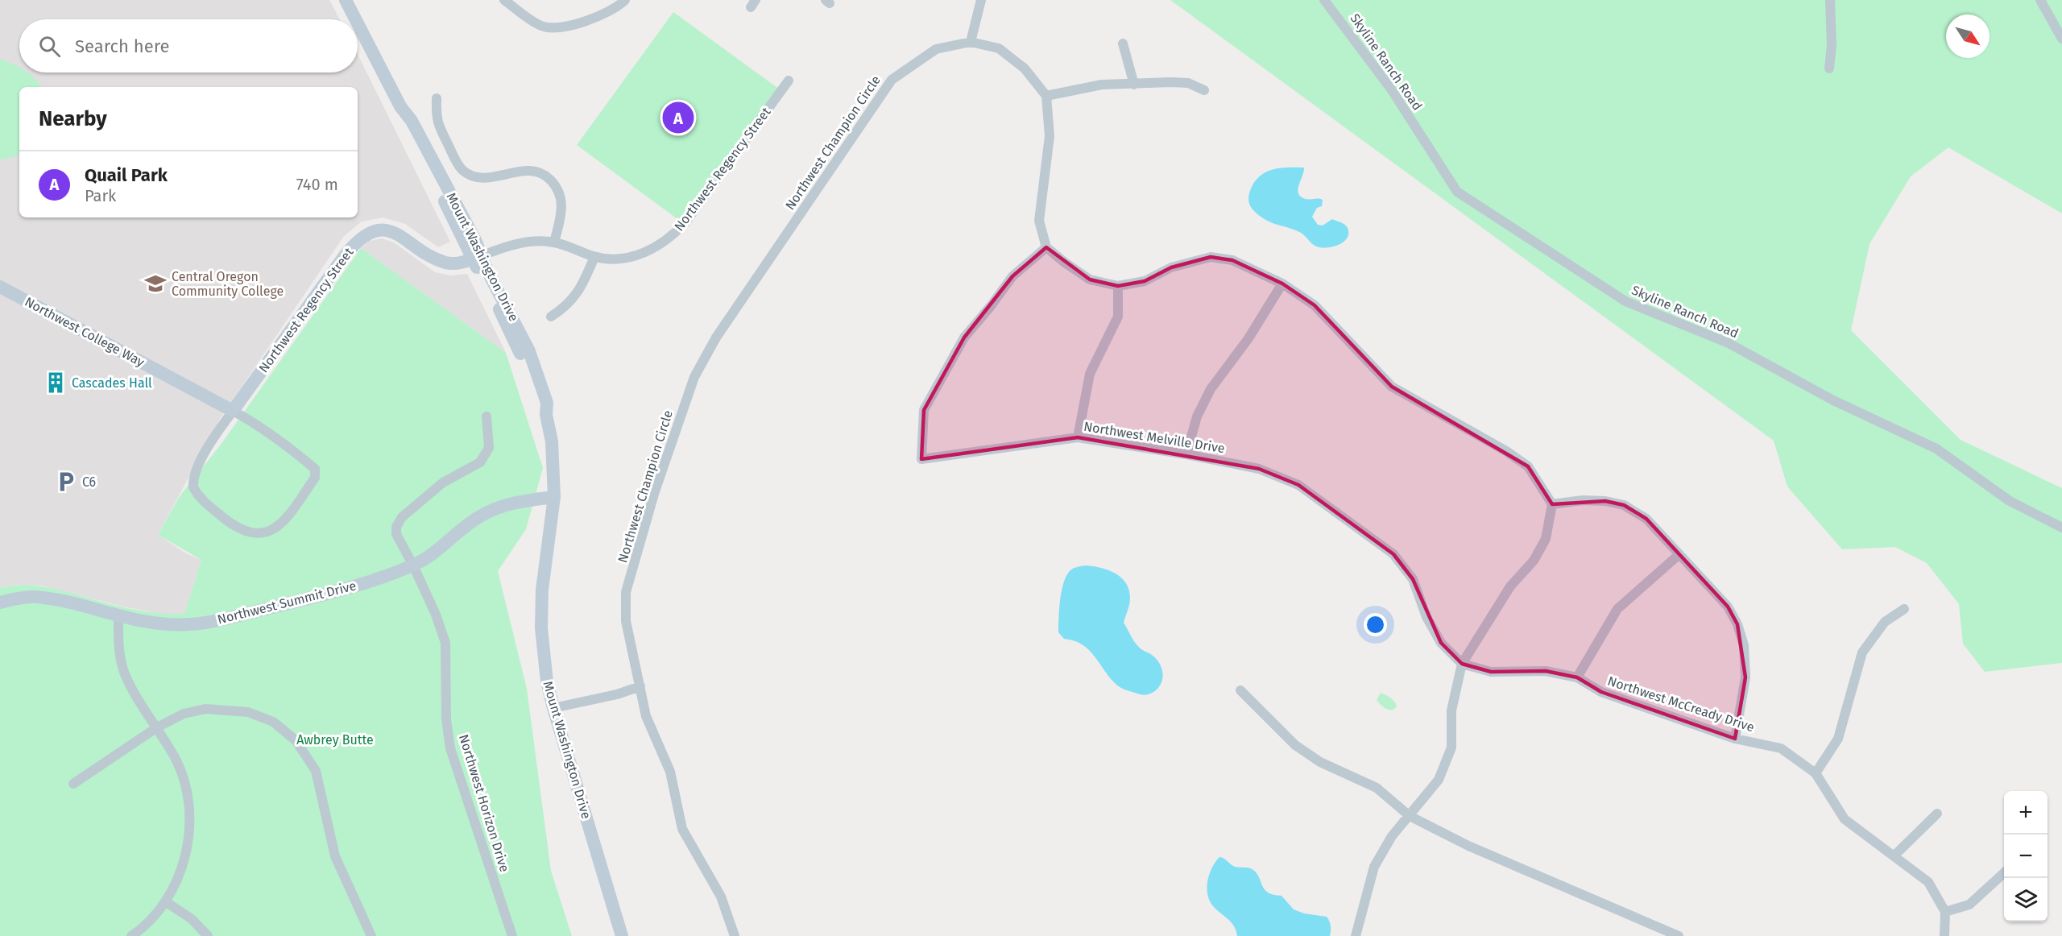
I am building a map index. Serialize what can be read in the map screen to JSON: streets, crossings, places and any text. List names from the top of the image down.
{
  "streets": {
    "street": [
      "Skyline Ranch Road",
      "Northwest Champion Circle",
      "Northwest Regency Street",
      "Mount Washington Drive",
      "Northwest College Way",
      "Northwest Melville Drive",
      "Northwest Summit Drive",
      "Northwest McCready Drive",
      "Northwest Horizon Drive"
    ]
  },
  "crossings": [
    ["Northwest Regency Street", "Mount Washington Drive"],
    ["Northwest Regency Street", "Northwest College Way"],
    ["Mount Washington Drive", "Northwest Summit Drive"],
    ["Northwest Melville Drive", "Northwest McCready Drive"],
    ["Northwest Summit Drive", "Northwest Horizon Drive"]
  ],
  "parks": ["Awbrey Butte"],
  "places": {
    "school or university": ["Central Oregon Community College"],
    "building": ["Cascades Hall"],
    "parking": ["C6"]
  },
  "north": "bottom right",
  "page": {
    "search": "Search here",
    "heading": "Nearby",
    "pins": "A",
    "list": [
      {
        "mark": "A",
        "name": "Quail Park",
        "note": "Park",
        "value": "740 m"
      }
    ],
    "map_buttons": ["+", "−"]
  }
}
